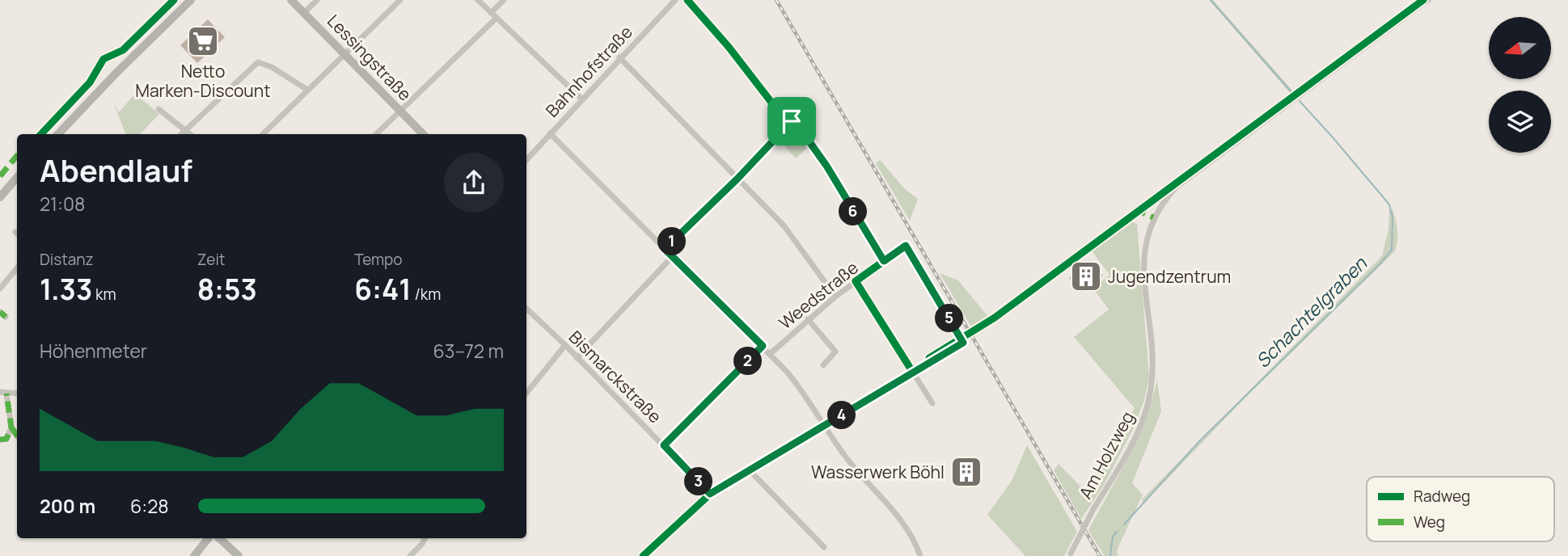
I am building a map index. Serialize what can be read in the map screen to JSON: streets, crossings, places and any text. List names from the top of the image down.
{
  "streets": {
    "street": [
      "Lessingstraße",
      "Bahnhofstraße",
      "Weedstraße",
      "Bismarckstraße",
      "Am Holzweg"
    ]
  },
  "water": ["Schachtelgraben"],
  "places": {
    "supermarket": ["Netto Marken-Discount"],
    "building": ["Jugendzentrum", "Wasserwerk Böhl"]
  },
  "legend": ["Radweg", "Weg"],
  "north": "left",
  "page": {
    "heading": ["Abendlauf", "21:08"],
    "pins": [
      "6",
      "1",
      "5",
      "2",
      "4",
      "3"
    ],
    "stats": [
      ["Distanz", "1.33 km"],
      ["Zeit", "8:53"],
      ["Tempo", "6:41 /km"]
    ],
    "chart": ["Höhenmeter", "63–72 m"],
    "list": [
      {
        "name": "200 m",
        "note": "6:28"
      }
    ]
  }
}
